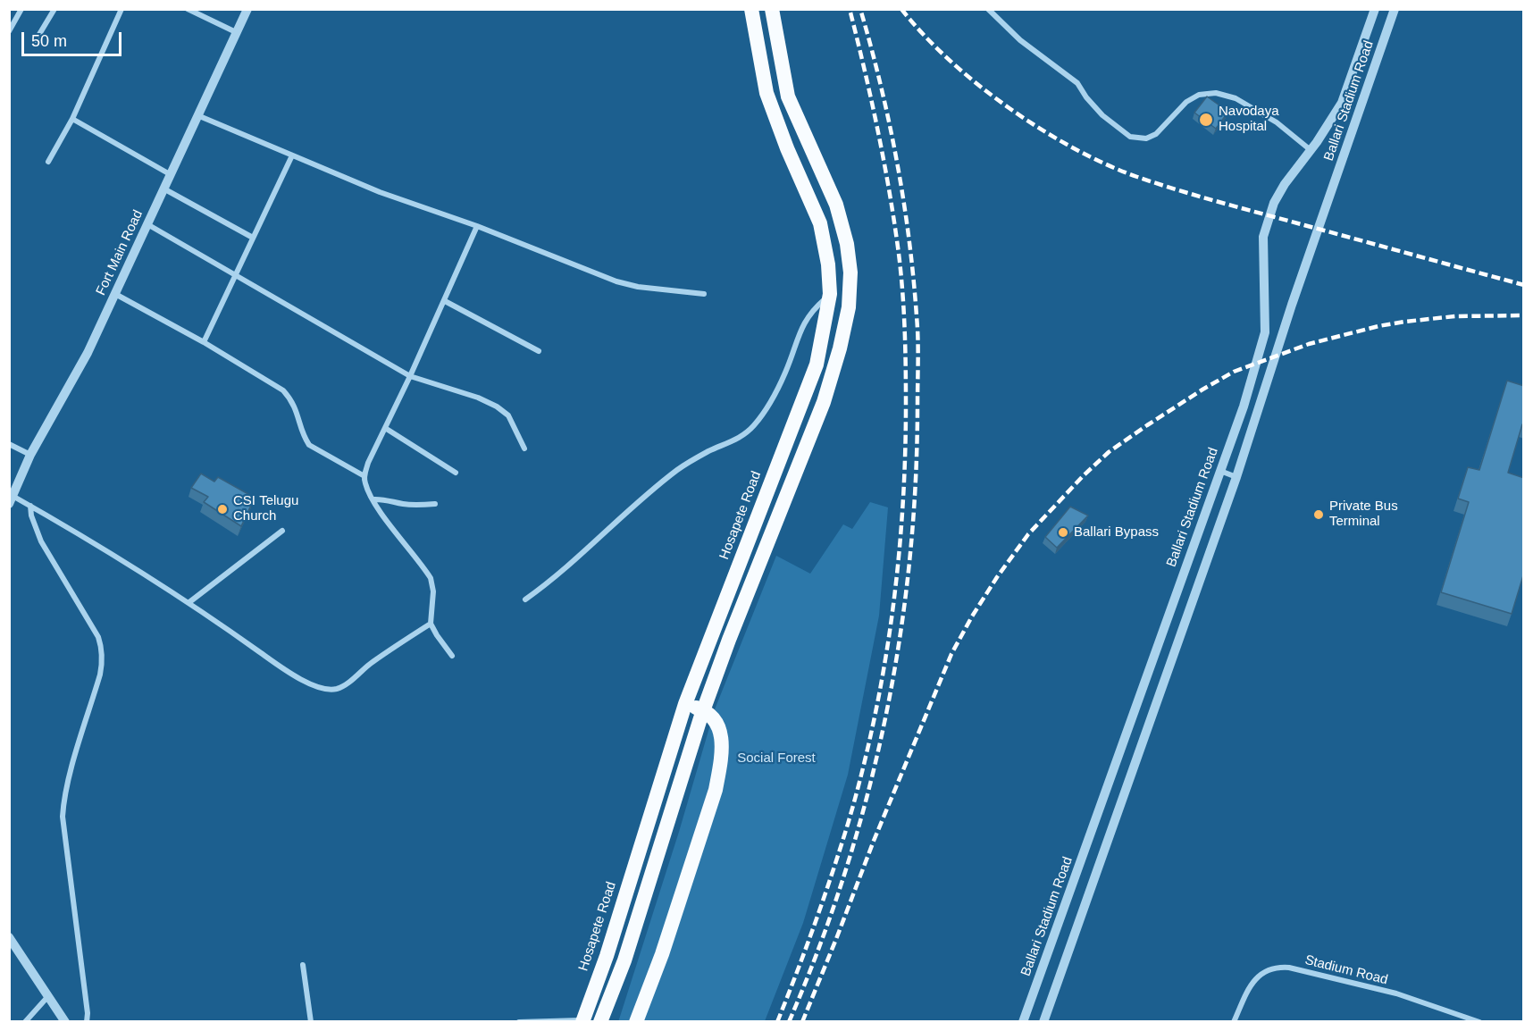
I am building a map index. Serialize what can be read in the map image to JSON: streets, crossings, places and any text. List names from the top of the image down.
{
  "streets": {
    "highway": ["Hosapete Road"],
    "street": ["Ballari Stadium Road", "Fort Main Road", "Stadium Road"]
  },
  "parks": ["Social Forest"],
  "places": [
    "Navodaya Hospital",
    "CSI Telugu Church",
    "Private Bus Terminal",
    "Ballari Bypass"
  ],
  "scale_bar": "50 m"
}
